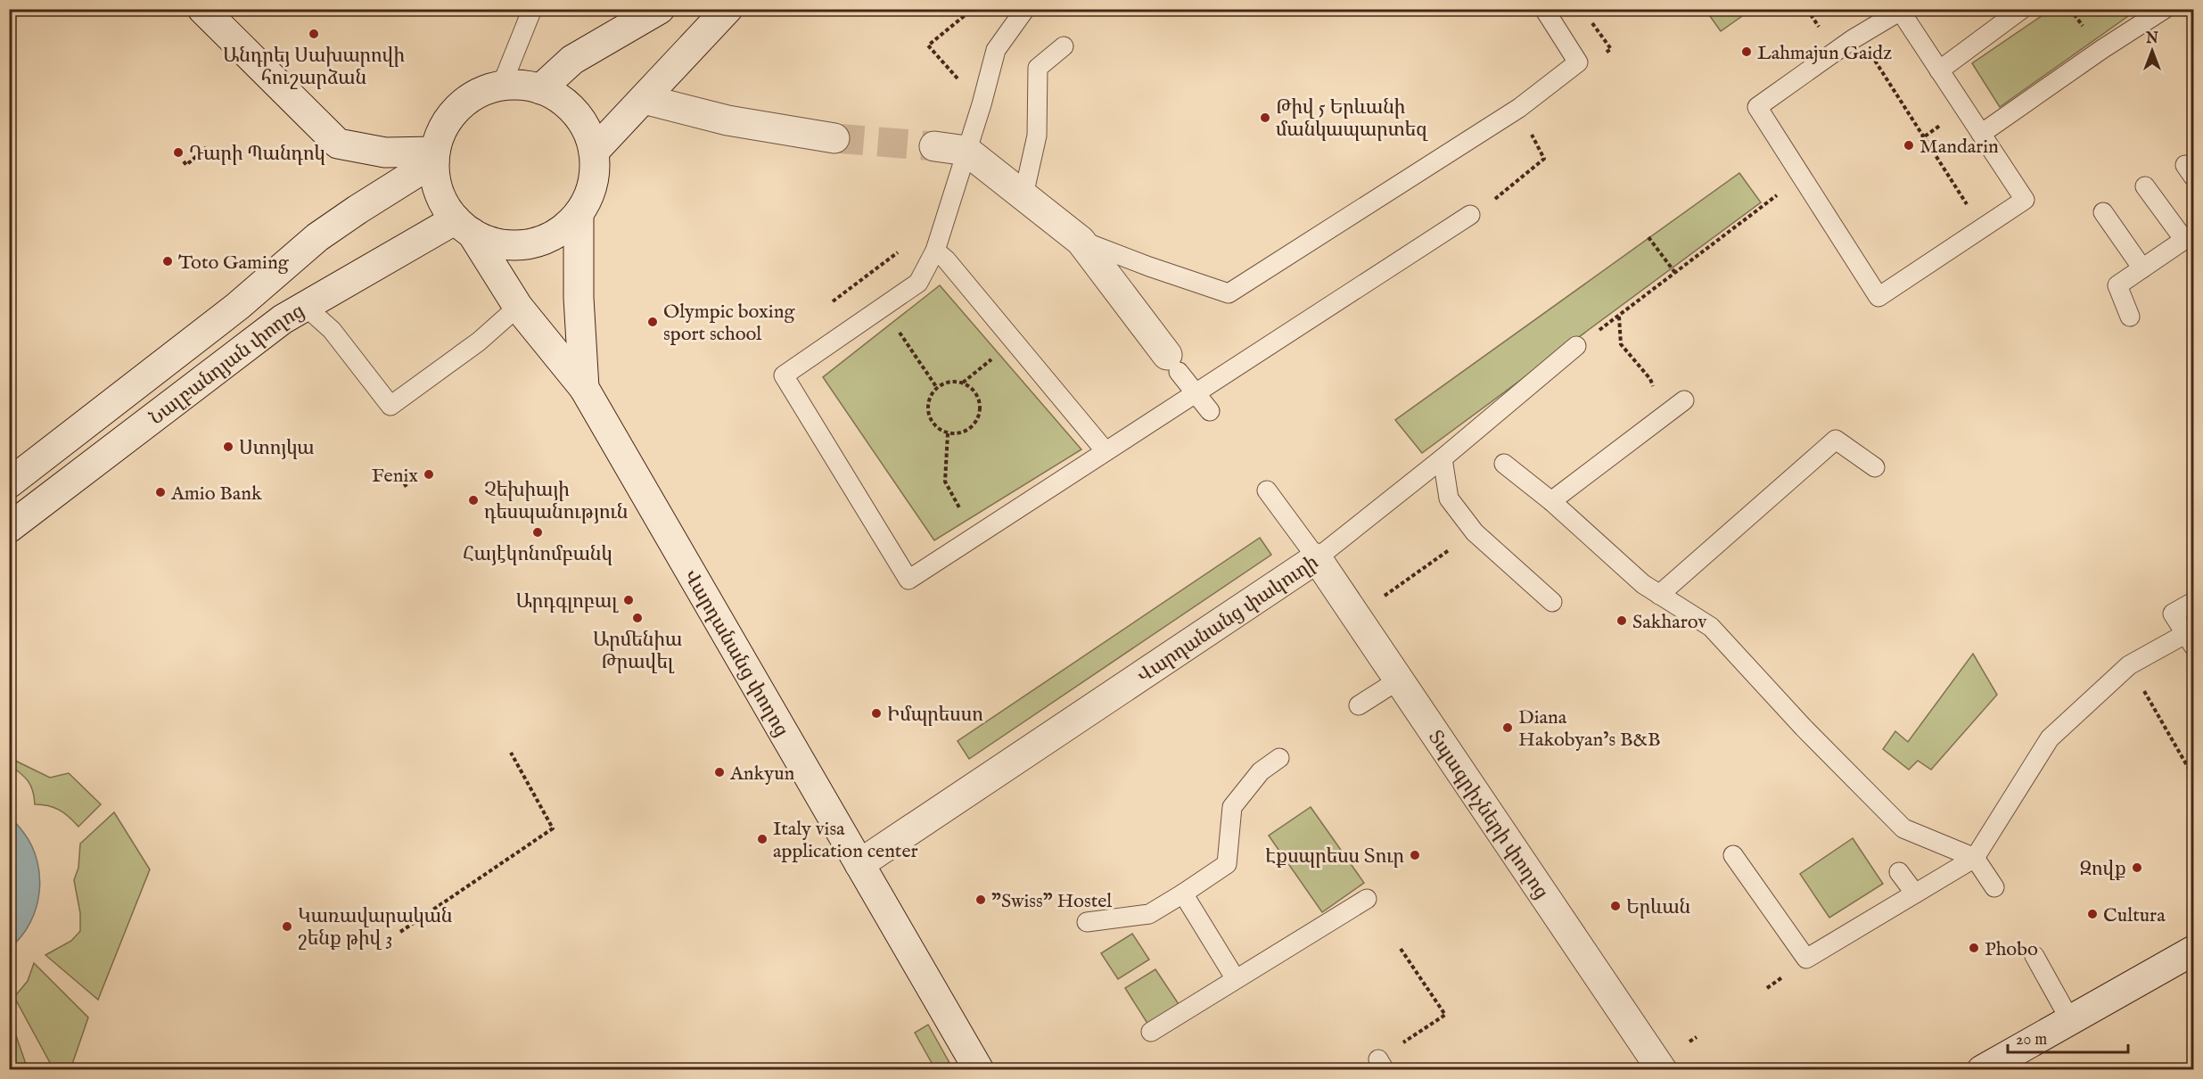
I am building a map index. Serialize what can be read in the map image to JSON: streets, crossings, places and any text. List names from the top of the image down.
{
  "streets": {
    "street": [
      "Նալբանդյան փողոց",
      "Վարդանանց փակուղի",
      "Վարդանանց փողոց",
      "Տպագրիչների փողոց"
    ]
  },
  "crossings": [
    ["Նալբանդյան փողոց", "Վարդանանց փողոց"],
    ["Վարդանանց փակուղի", "Վարդանանց փողոց"],
    ["Վարդանանց փակուղի", "Տպագրիչների փողոց"]
  ],
  "places": [
    "Անդրեյ Սախարովի հուշարձան",
    "Lahmajun Gaidz",
    "Թիվ 5 Երևանի մանկապարտեզ",
    "Mandarin",
    "Դարի Պանդոկ",
    "Toto Gaming",
    "Olympic boxing sport school",
    "Ստոյկա",
    "Fenix",
    "Amio Bank",
    "Չեխիայի դեսպանություն",
    "Հայէկոնոմբանկ",
    "Արդգլոբալ",
    "Արմենիա Թրավել",
    "Sakharov",
    "Իմպրեսսո",
    "Diana Hakobyan’s B&B",
    "Ankyun",
    "Italy visa application center",
    "Էքսպրեսս Տուր",
    "Զովք",
    "\"Swiss\" Hostel",
    "Երևան",
    "Cultura",
    "Կառավարական շենք թիվ 3",
    "Phobo"
  ],
  "scale_bar": "20 m",
  "north": "top"
}
